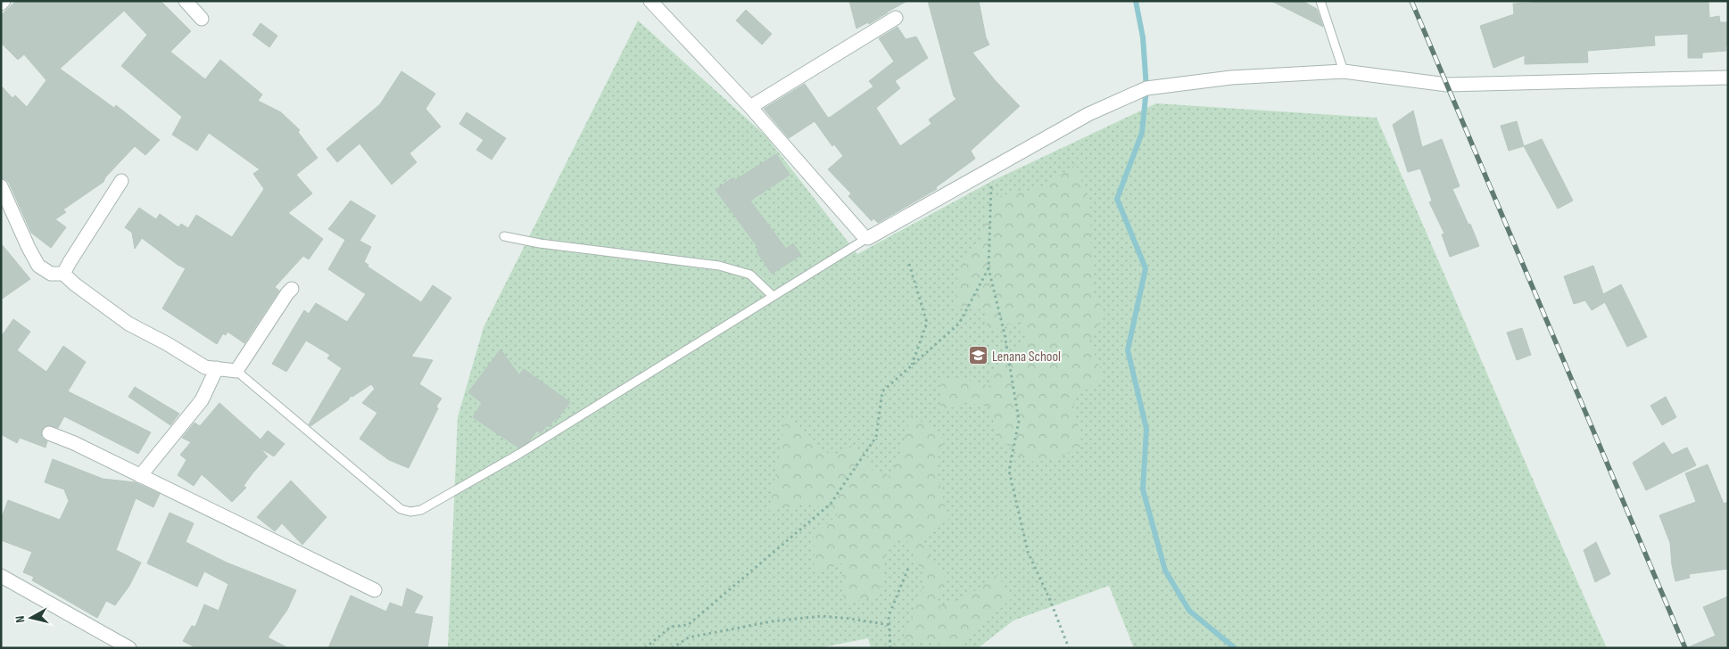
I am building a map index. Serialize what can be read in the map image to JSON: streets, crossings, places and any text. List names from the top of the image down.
{
  "places": {
    "school or university": ["Lenana School"]
  },
  "north": "left"
}
